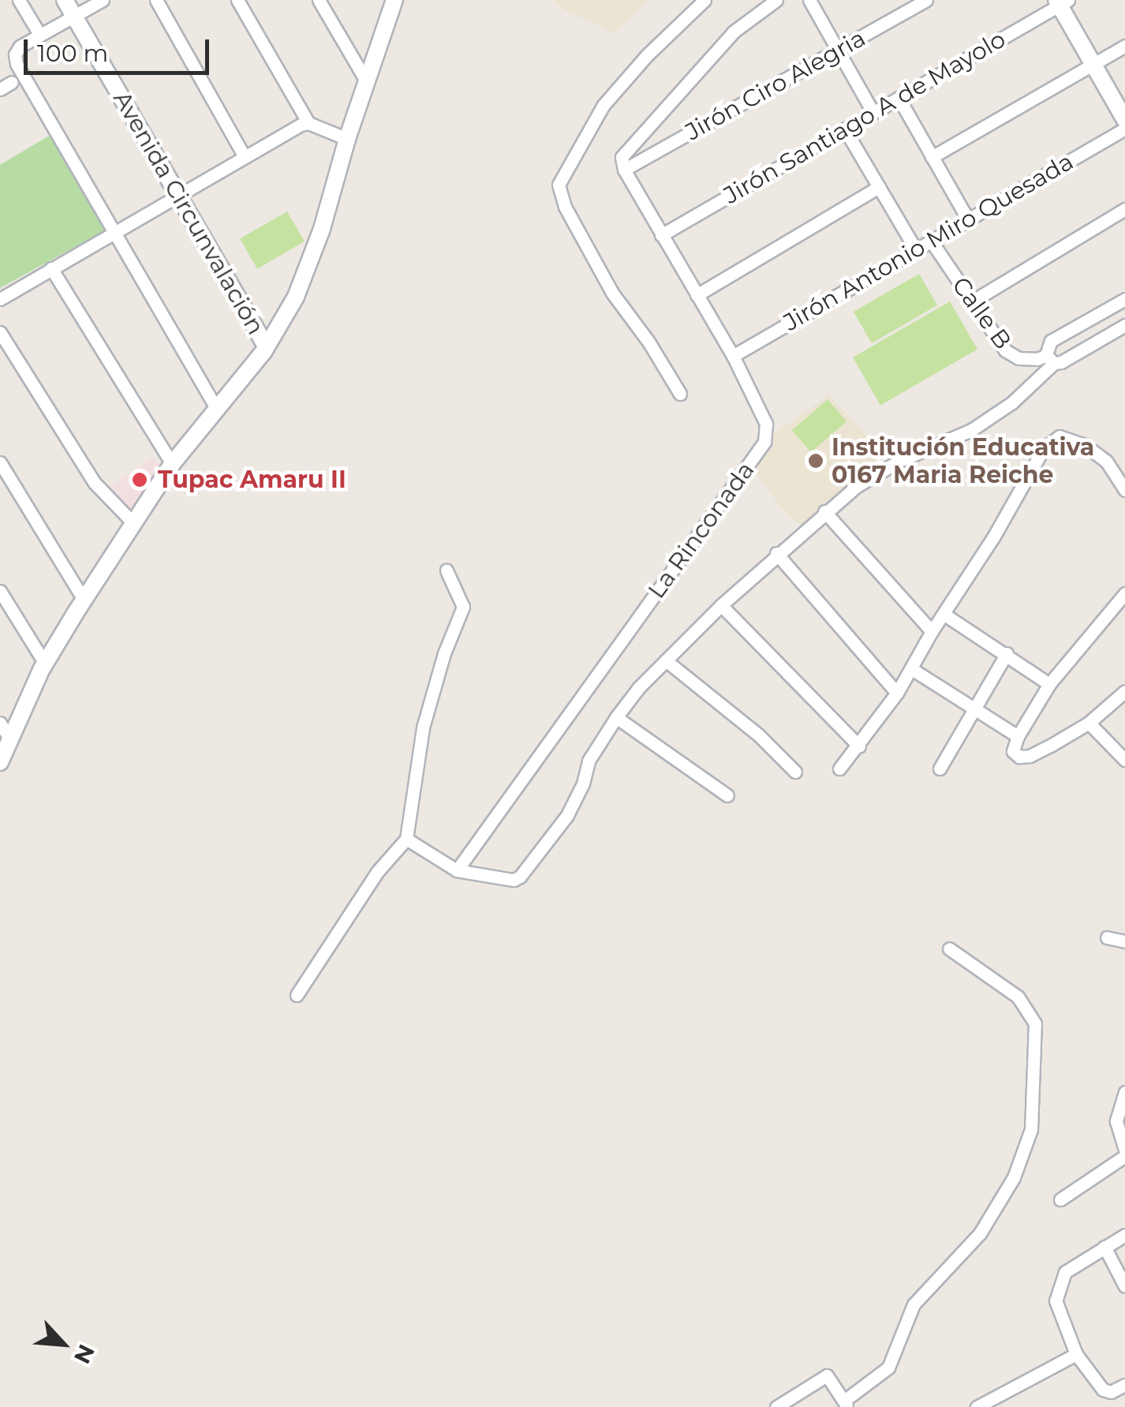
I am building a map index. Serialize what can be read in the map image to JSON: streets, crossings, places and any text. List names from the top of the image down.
{
  "streets": {
    "street": [
      "Jirón Ciro Alegria",
      "Jirón Santiago A de Mayolo",
      "Avenida Circunvalación",
      "Jirón Antonio Miro Quesada",
      "Calle B",
      "La Rinconada"
    ]
  },
  "crossings": [
    ["Jirón Ciro Alegria", "La Rinconada"],
    ["Jirón Santiago A de Mayolo", "La Rinconada"],
    ["Jirón Antonio Miro Quesada", "Calle B"],
    ["Jirón Antonio Miro Quesada", "La Rinconada"]
  ],
  "places": ["Institución Educativa 0167 Maria Reiche", "Tupac Amaru II"],
  "scale_bar": "100 m",
  "north": "bottom right"
}
